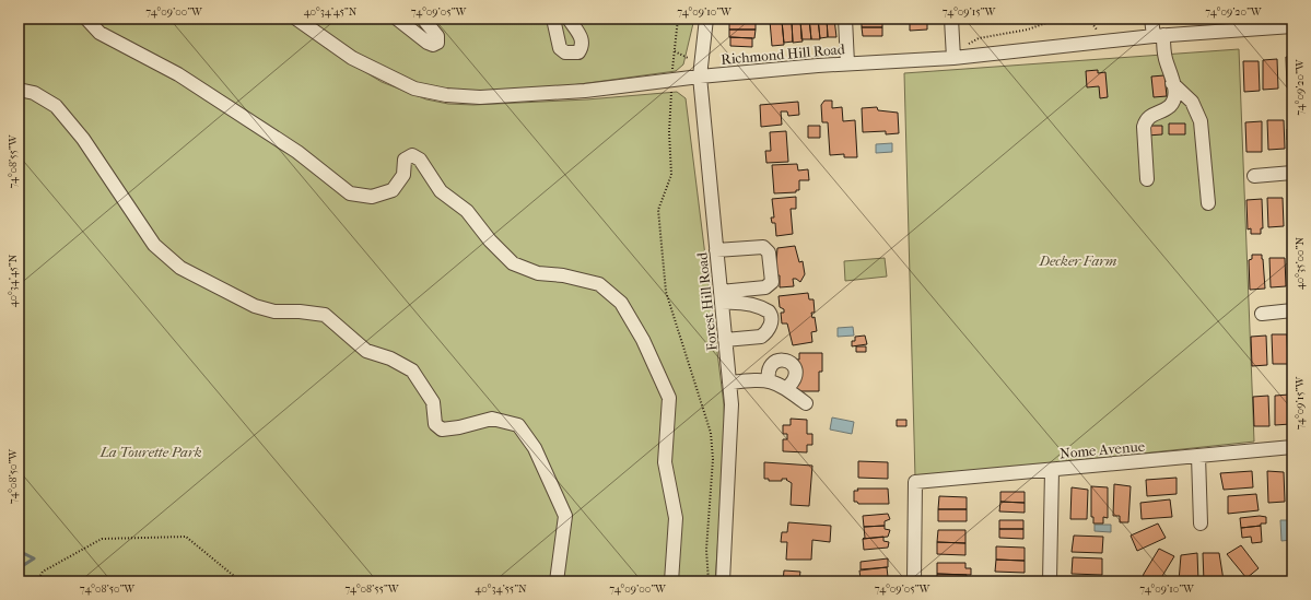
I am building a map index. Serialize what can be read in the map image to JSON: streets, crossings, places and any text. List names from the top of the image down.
{
  "streets": {
    "street": ["Richmond Hill Road", "Forest Hill Road", "Nome Avenue"]
  },
  "crossings": [
    ["Richmond Hill Road", "Forest Hill Road"]
  ],
  "parks": ["Decker Farm", "La Tourette Park"],
  "coordinates": [
    "74°09'00\"W",
    "40°34'45\"N",
    "74°09'05\"W",
    "74°09'10\"W",
    "74°09'15\"W",
    "74°09'20\"W",
    "74°08'55\"W",
    "40°35'00\"N",
    "74°08'50\"W",
    "40°34'55\"N"
  ]
}
